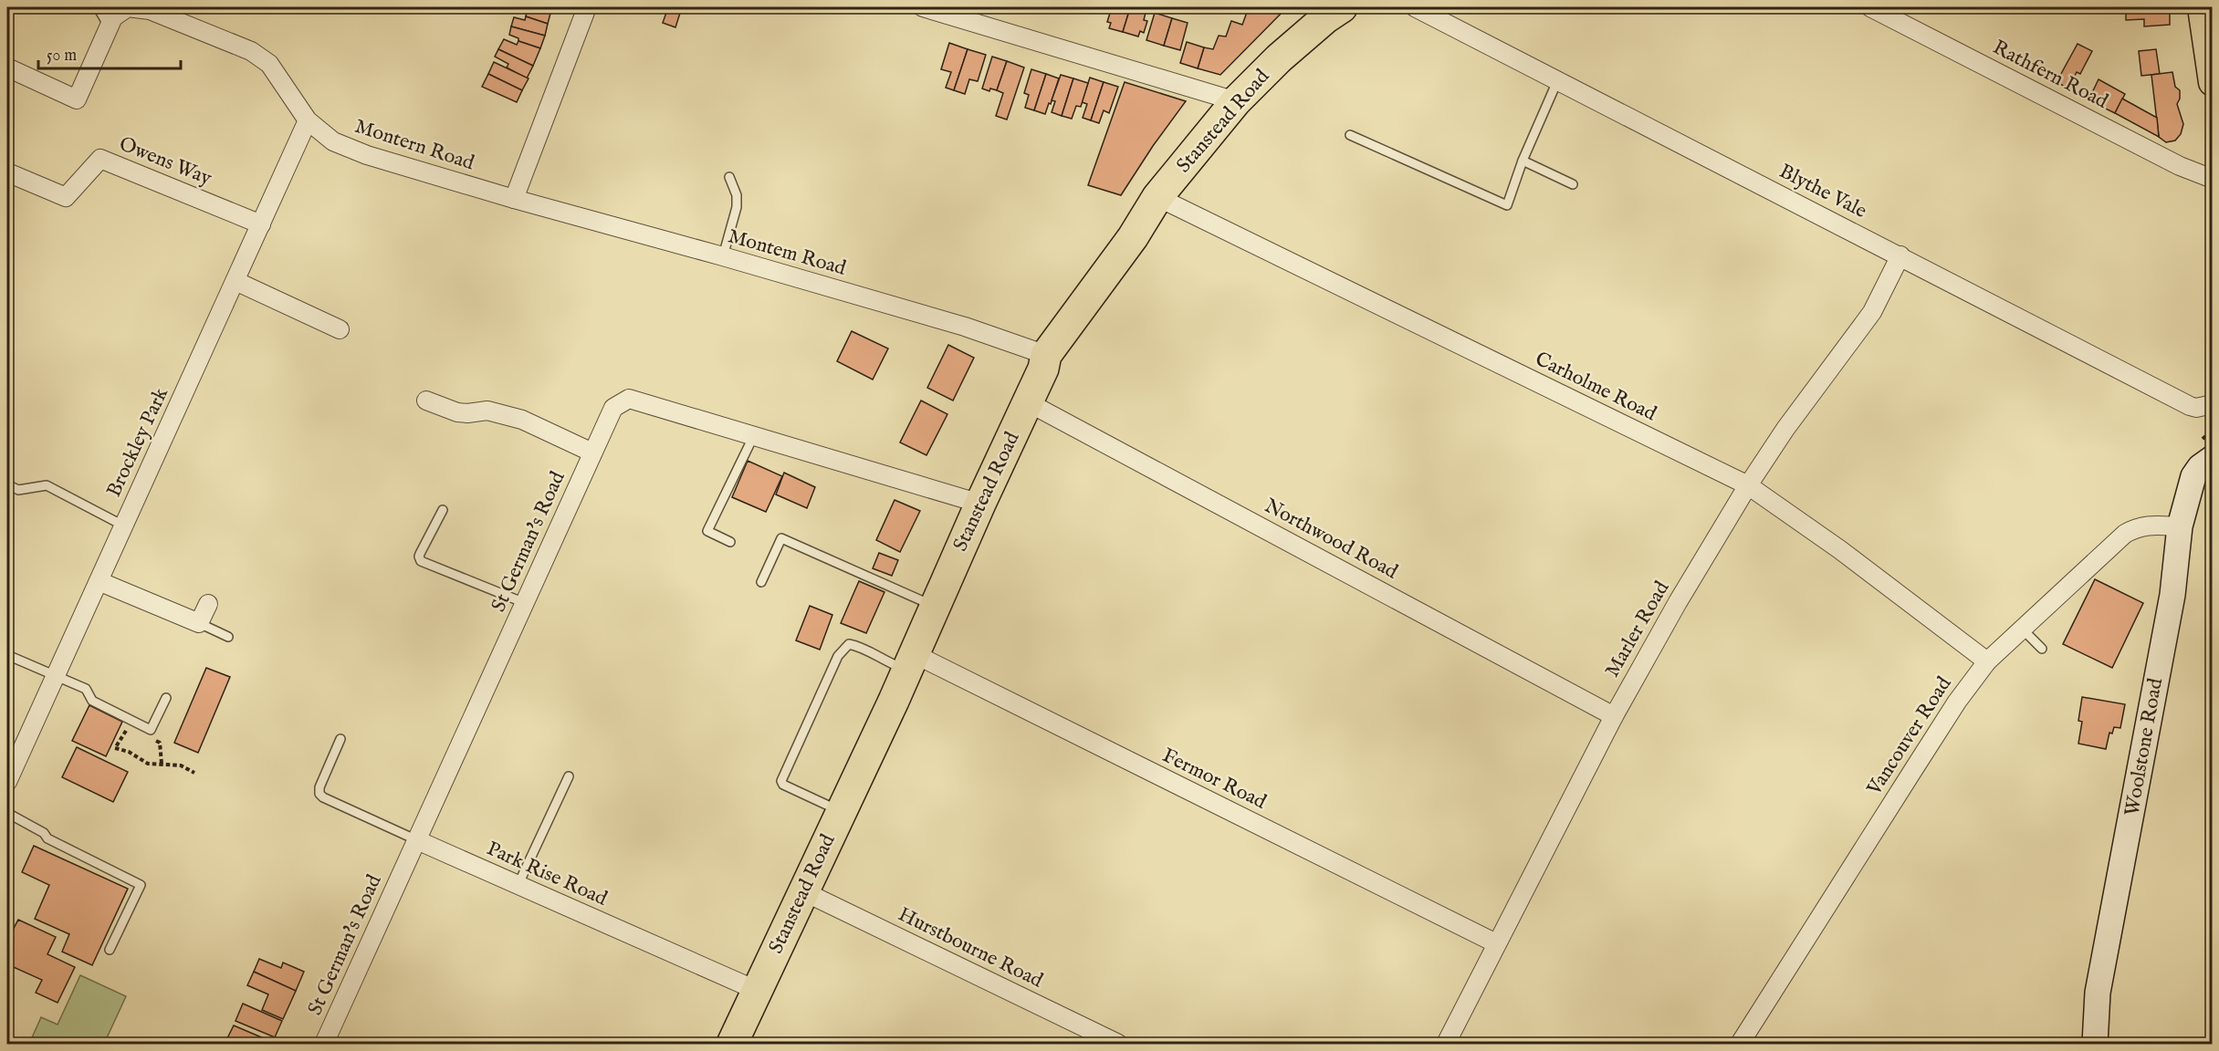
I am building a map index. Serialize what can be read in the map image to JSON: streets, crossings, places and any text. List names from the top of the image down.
{
  "streets": {
    "highway": ["Stanstead Road"],
    "street": [
      "Rathfern Road",
      "Montern Road",
      "Owens Way",
      "Blythe Vale",
      "Montem Road",
      "Carholme Road",
      "Brockley Park",
      "Northwood Road",
      "St German's Road",
      "Marler Road",
      "Vancouver Road",
      "Woolstone Road",
      "Fermor Road",
      "Park Rise Road",
      "Hurstbourne Road"
    ]
  },
  "crossings": [
    ["Stanstead Road", "Montem Road"],
    ["Stanstead Road", "Carholme Road"],
    ["Stanstead Road", "Northwood Road"],
    ["Stanstead Road", "St German's Road"],
    ["Stanstead Road", "Fermor Road"],
    ["Stanstead Road", "Park Rise Road"],
    ["Stanstead Road", "Hurstbourne Road"],
    ["Montern Road", "Montem Road"],
    ["Montern Road", "Brockley Park"],
    ["Owens Way", "Brockley Park"],
    ["Blythe Vale", "Marler Road"],
    ["Carholme Road", "Marler Road"],
    ["Carholme Road", "Vancouver Road"],
    ["Northwood Road", "Marler Road"],
    ["St German's Road", "Park Rise Road"],
    ["Marler Road", "Fermor Road"],
    ["Vancouver Road", "Woolstone Road"]
  ],
  "scale_bar": "50 m"
}
